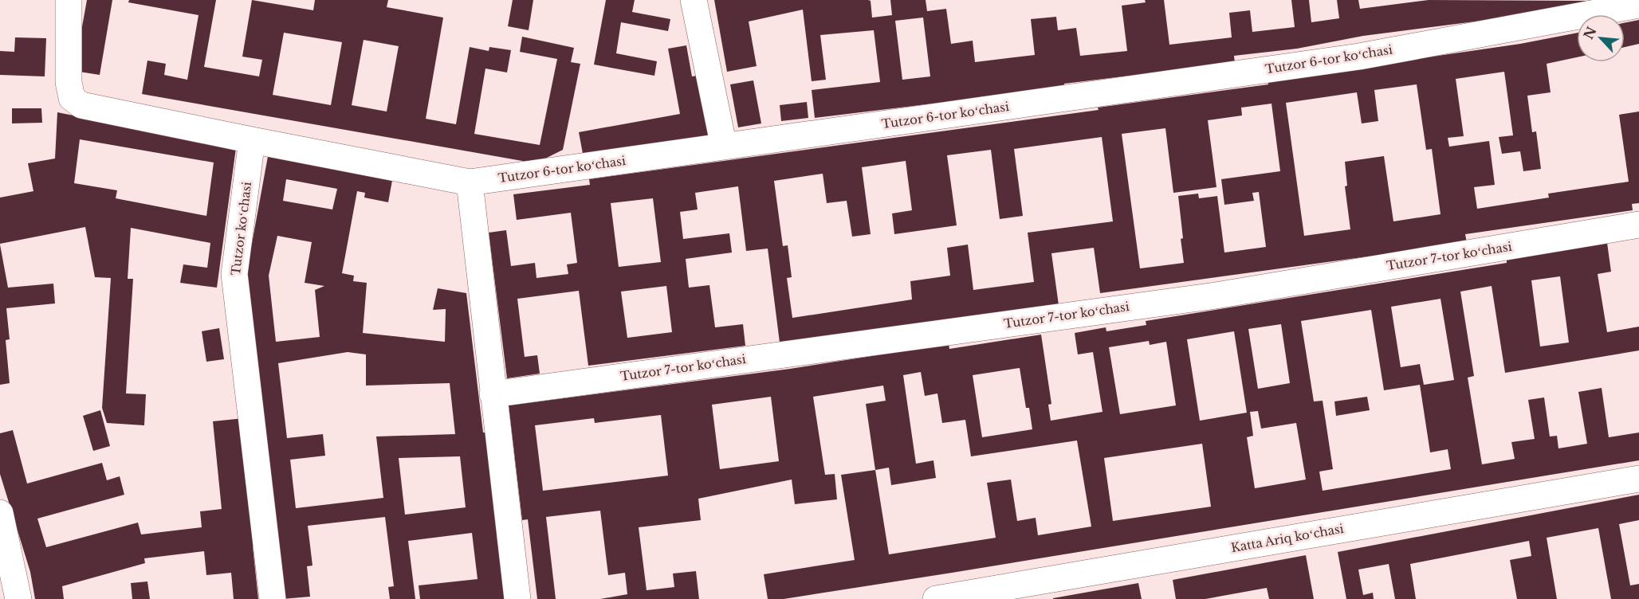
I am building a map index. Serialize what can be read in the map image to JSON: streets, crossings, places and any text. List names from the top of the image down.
{
  "streets": {
    "street": [
      "Tutzor 6-tor koʻchasi",
      "Tutzor koʻchasi",
      "Tutzor 7-tor koʻchasi",
      "Katta Ariq koʻchasi"
    ]
  },
  "crossings": [
    ["Tutzor 6-tor koʻchasi", "Tutzor koʻchasi"]
  ],
  "north": "top left"
}
